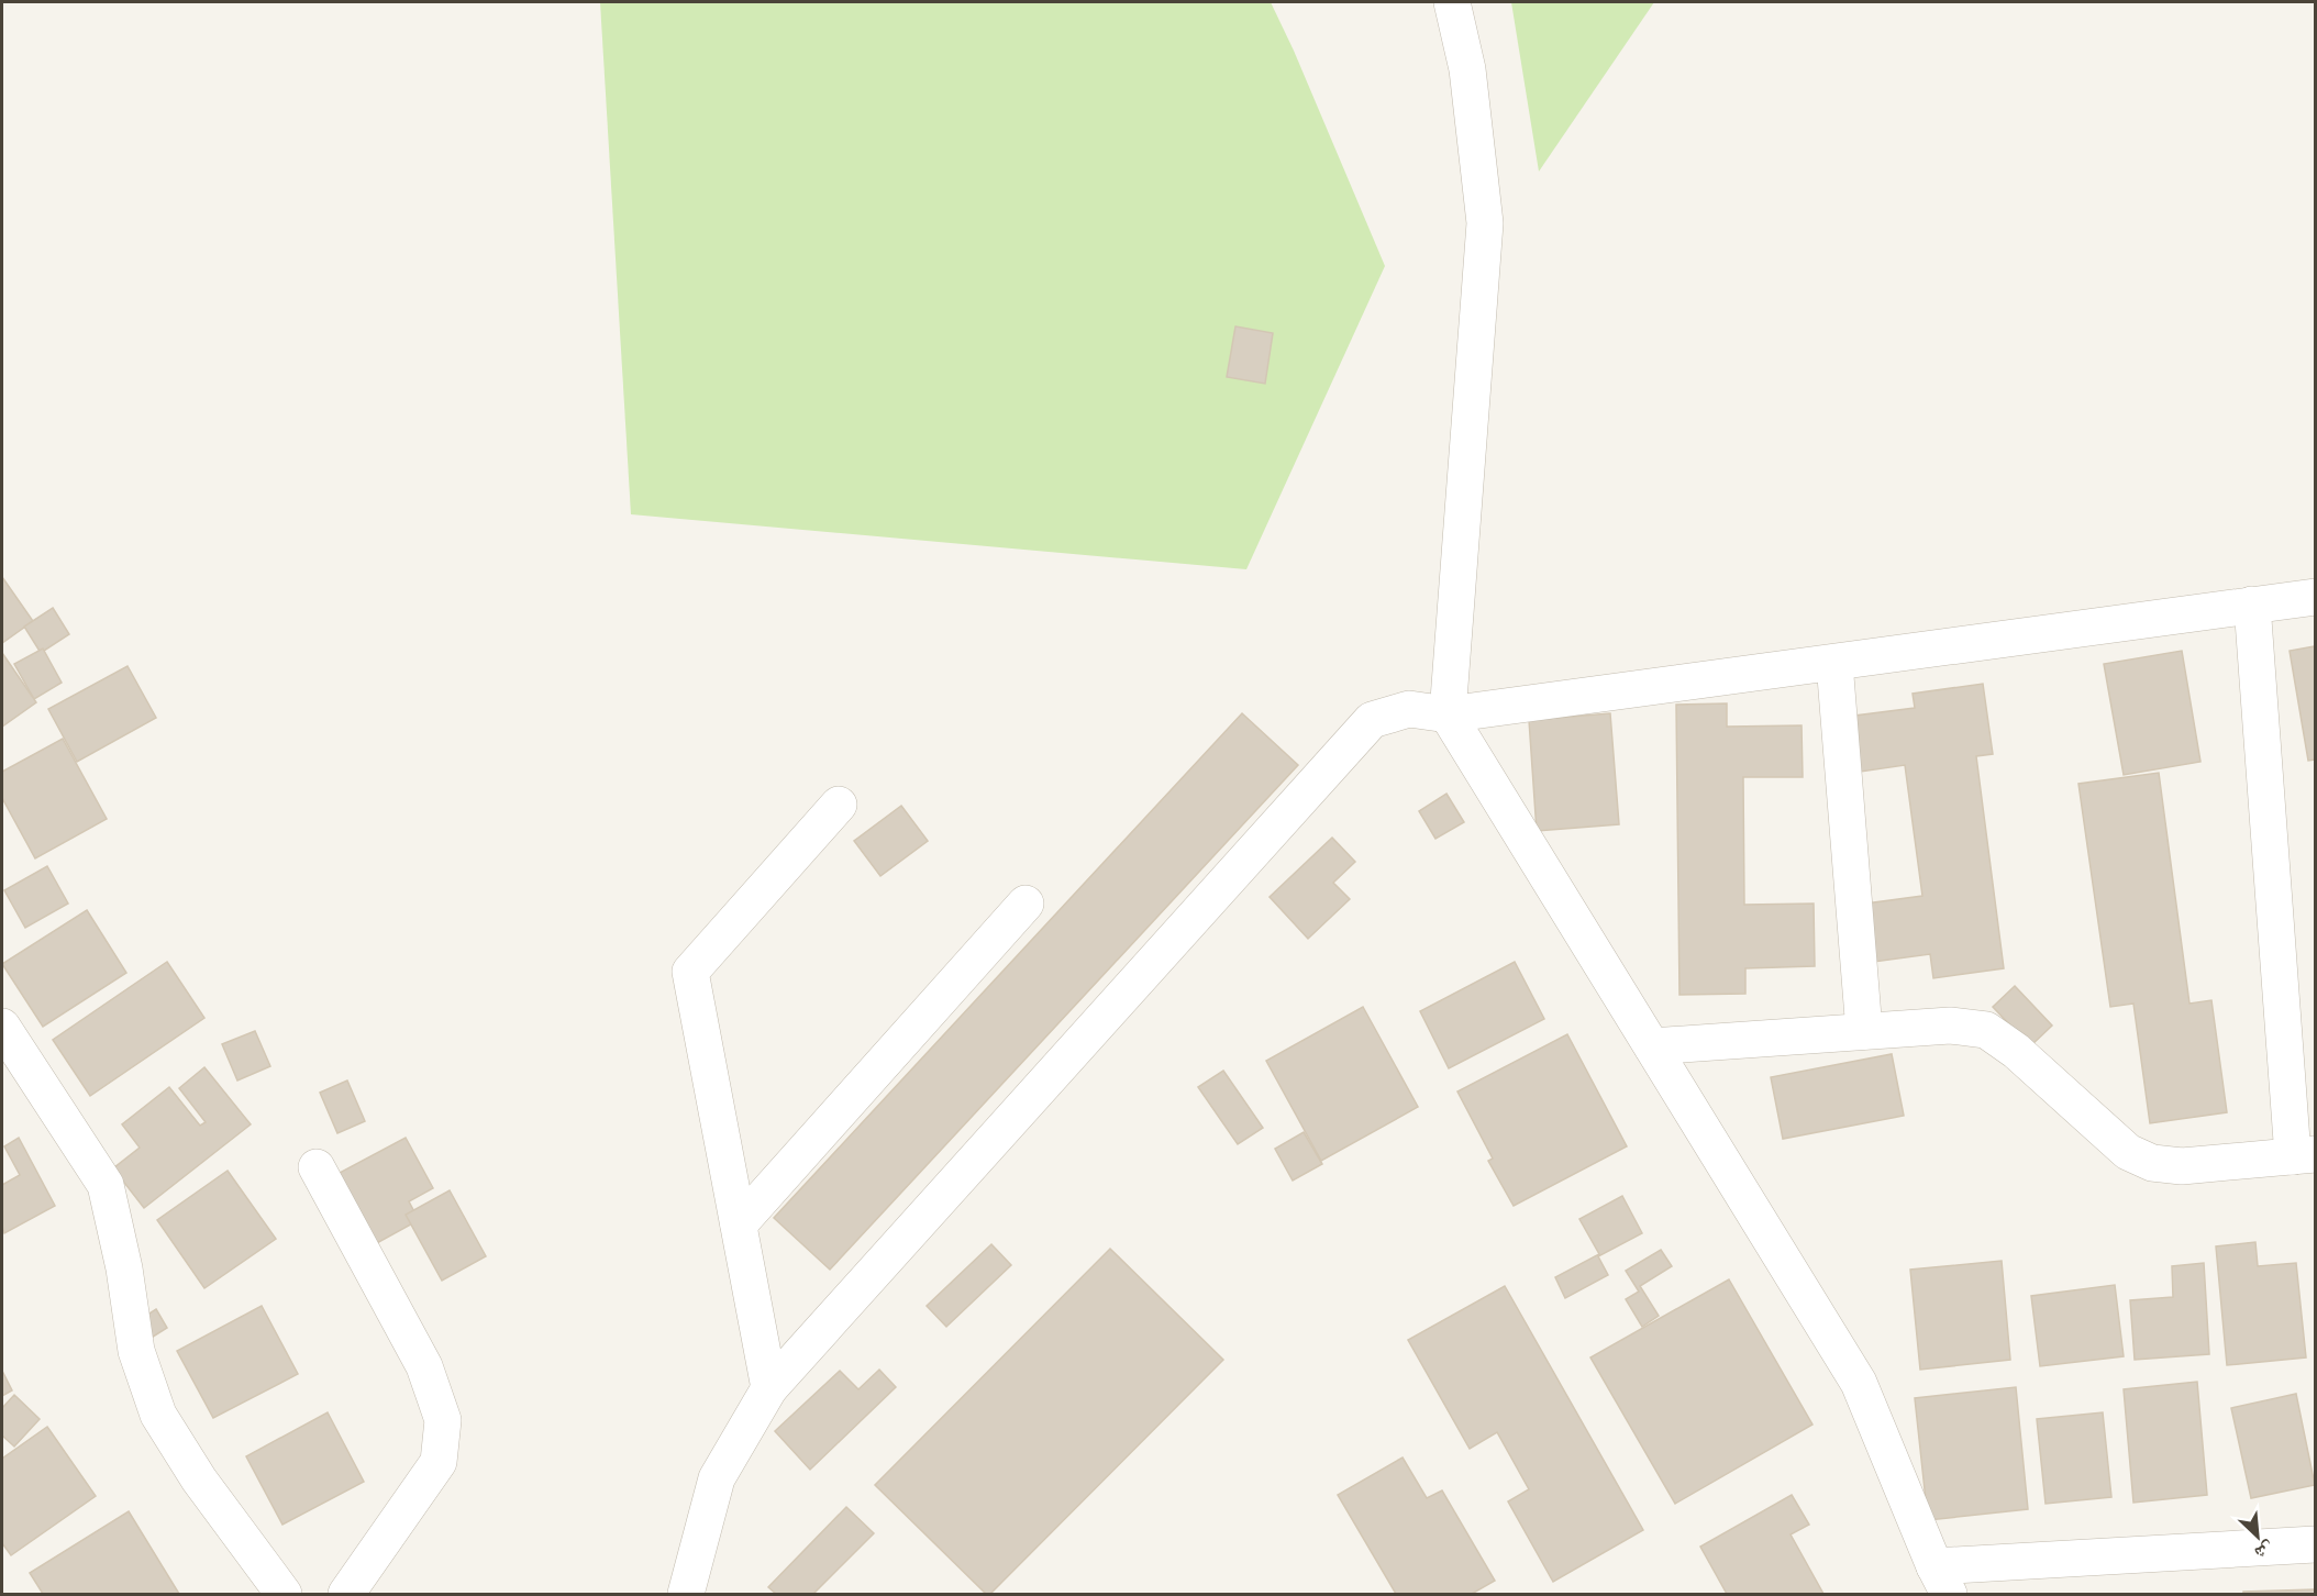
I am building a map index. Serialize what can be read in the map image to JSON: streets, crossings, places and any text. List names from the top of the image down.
{
  "north": "bottom right"
}
